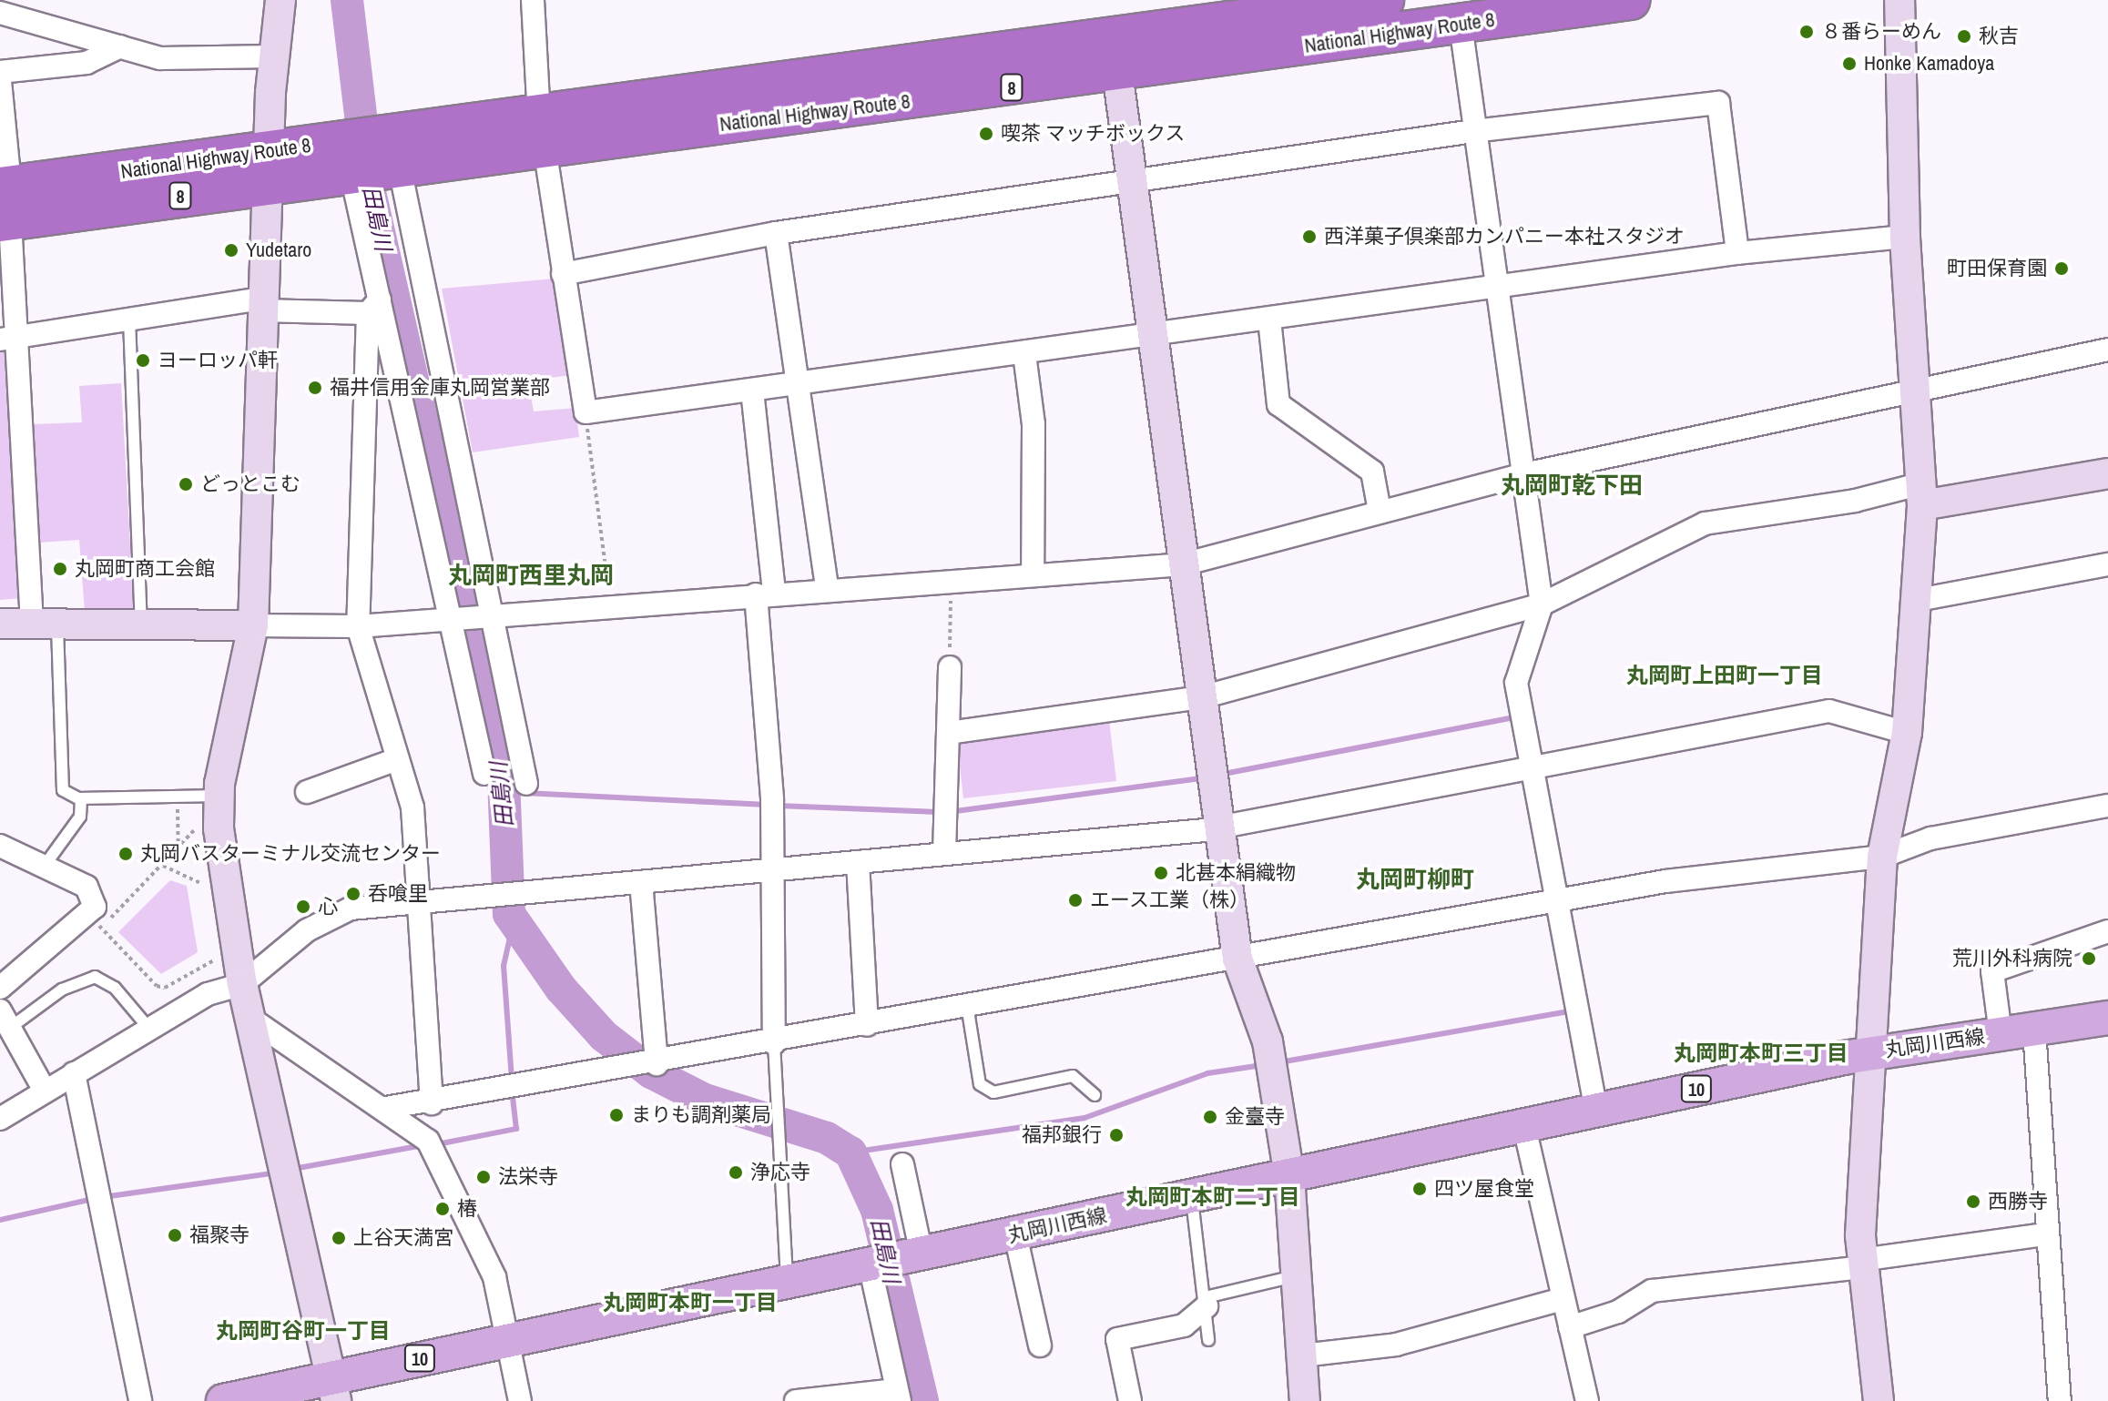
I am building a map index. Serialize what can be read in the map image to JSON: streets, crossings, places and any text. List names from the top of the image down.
{
  "streets": {
    "highway": ["National Highway Route 8", "8"],
    "main road": ["丸岡川西線", "10"]
  },
  "districts": [
    "丸岡町乾下田",
    "丸岡町西里丸岡",
    "丸岡町上田町一丁目",
    "丸岡町柳町",
    "丸岡町本町三丁目",
    "丸岡町本町二丁目",
    "丸岡町本町一丁目",
    "丸岡町谷町一丁目"
  ],
  "water": ["田島川"],
  "places": [
    "８番らーめん",
    "秋吉",
    "Honke Kamadoya",
    "喫茶 マッチボックス",
    "西洋菓子倶楽部カンパニー本社スタジオ",
    "Yudetaro",
    "町田保育園",
    "ヨーロッパ軒",
    "福井信用金庫丸岡営業部",
    "どっとこむ",
    "丸岡町商工会館",
    "丸岡バスターミナル交流センター",
    "北甚本絹織物",
    "呑喰里",
    "エース工業（株）",
    "心",
    "荒川外科病院",
    "まりも調剤薬局",
    "金臺寺",
    "福邦銀行",
    "浄応寺",
    "法栄寺",
    "四ツ屋食堂",
    "西勝寺",
    "椿",
    "福聚寺",
    "上谷天満宮"
  ]
}
